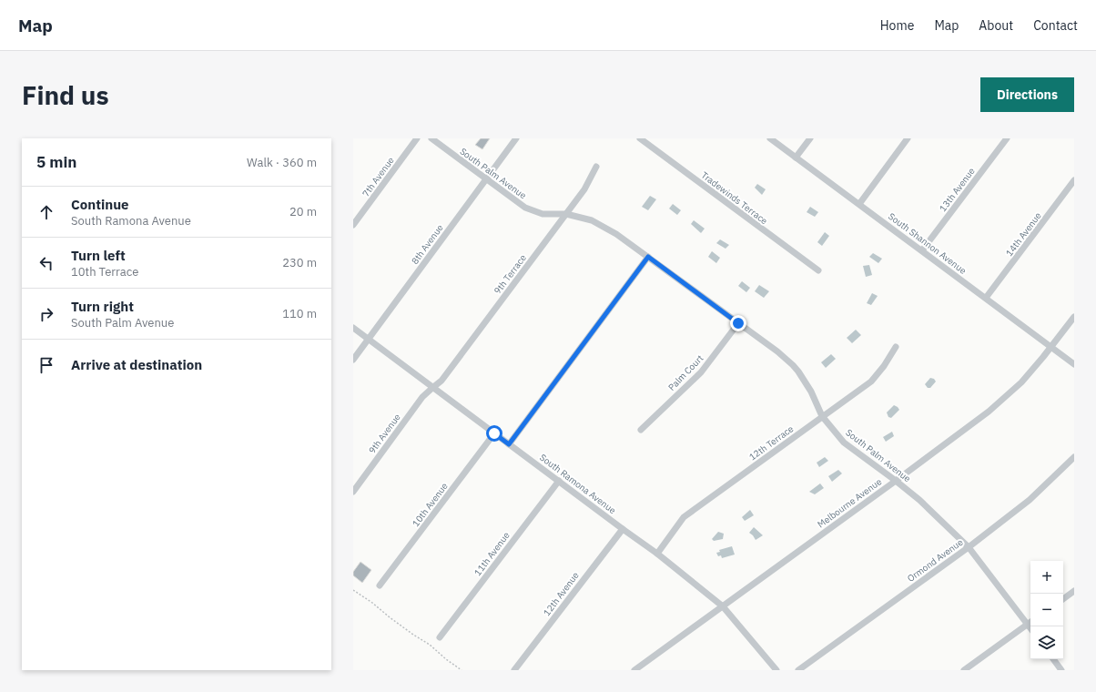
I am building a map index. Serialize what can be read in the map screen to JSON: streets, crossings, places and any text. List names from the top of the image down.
{
  "streets": {
    "street": [
      "South Palm Avenue",
      "7th Avenue",
      "13th Avenue",
      "Tradewinds Terrace",
      "14th Avenue",
      "South Shannon Avenue",
      "8th Avenue",
      "9th Terrace",
      "Palm Court",
      "9th Avenue",
      "12th Terrace",
      "South Ramona Avenue",
      "Melbourne Avenue",
      "10th Avenue",
      "11th Avenue",
      "Ormond Avenue",
      "12th Avenue"
    ]
  },
  "crossings": [
    ["South Palm Avenue", "8th Avenue"],
    ["South Palm Avenue", "9th Terrace"],
    ["South Palm Avenue", "Palm Court"],
    ["South Palm Avenue", "12th Terrace"],
    ["South Palm Avenue", "Melbourne Avenue"],
    ["South Palm Avenue", "Ormond Avenue"],
    ["13th Avenue", "South Shannon Avenue"],
    ["14th Avenue", "South Shannon Avenue"],
    ["South Shannon Avenue", "Melbourne Avenue"],
    ["8th Avenue", "South Ramona Avenue"],
    ["9th Terrace", "9th Avenue"],
    ["9th Terrace", "South Ramona Avenue"],
    ["9th Avenue", "South Ramona Avenue"],
    ["12th Terrace", "South Ramona Avenue"],
    ["South Ramona Avenue", "Melbourne Avenue"],
    ["South Ramona Avenue", "10th Avenue"],
    ["South Ramona Avenue", "11th Avenue"],
    ["South Ramona Avenue", "12th Avenue"]
  ],
  "page": {
    "header": "Map",
    "nav": [
      "Home",
      "Map",
      "About",
      "Contact"
    ],
    "buttons": "Directions",
    "title": "Find us",
    "heading": ["5 min", "Walk · 360 m"],
    "list": [
      ["Continue", "South Ramona Avenue", "20 m"],
      ["Turn left", "10th Terrace", "230 m"],
      ["Turn right", "South Palm Avenue", "110 m"],
      "Arrive at destination"
    ],
    "map_buttons": ["+", "−"]
  }
}
